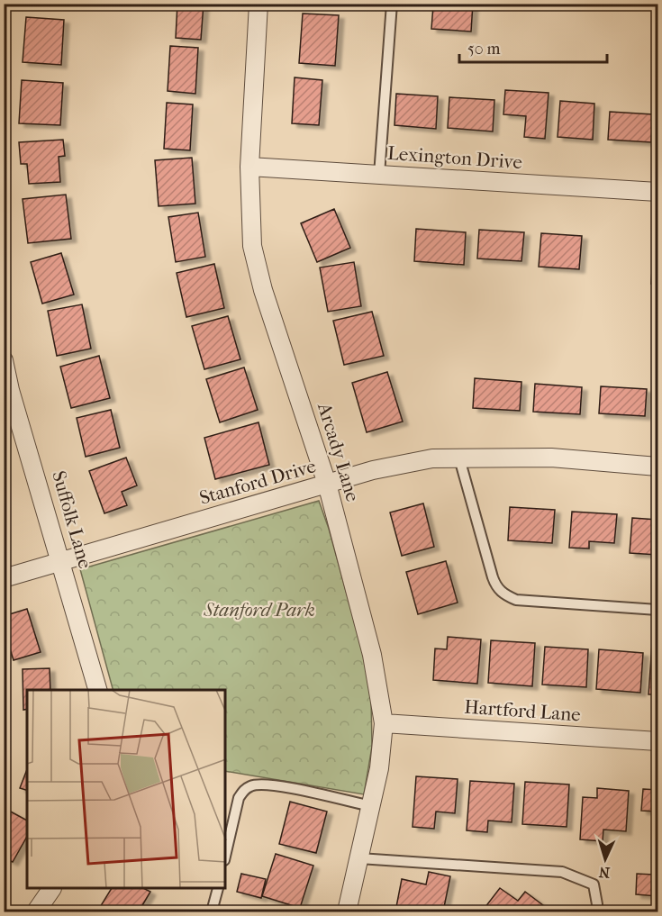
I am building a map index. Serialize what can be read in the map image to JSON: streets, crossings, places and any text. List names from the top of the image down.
{
  "streets": {
    "street": [
      "Lexington Drive",
      "Arcady Lane",
      "Stanford Drive",
      "Suffolk Lane",
      "Hartford Lane"
    ]
  },
  "crossings": [
    ["Lexington Drive", "Arcady Lane"],
    ["Arcady Lane", "Stanford Drive"],
    ["Arcady Lane", "Hartford Lane"],
    ["Stanford Drive", "Suffolk Lane"]
  ],
  "parks": ["Stanford Park"],
  "scale_bar": "50 m",
  "north": "bottom"
}
